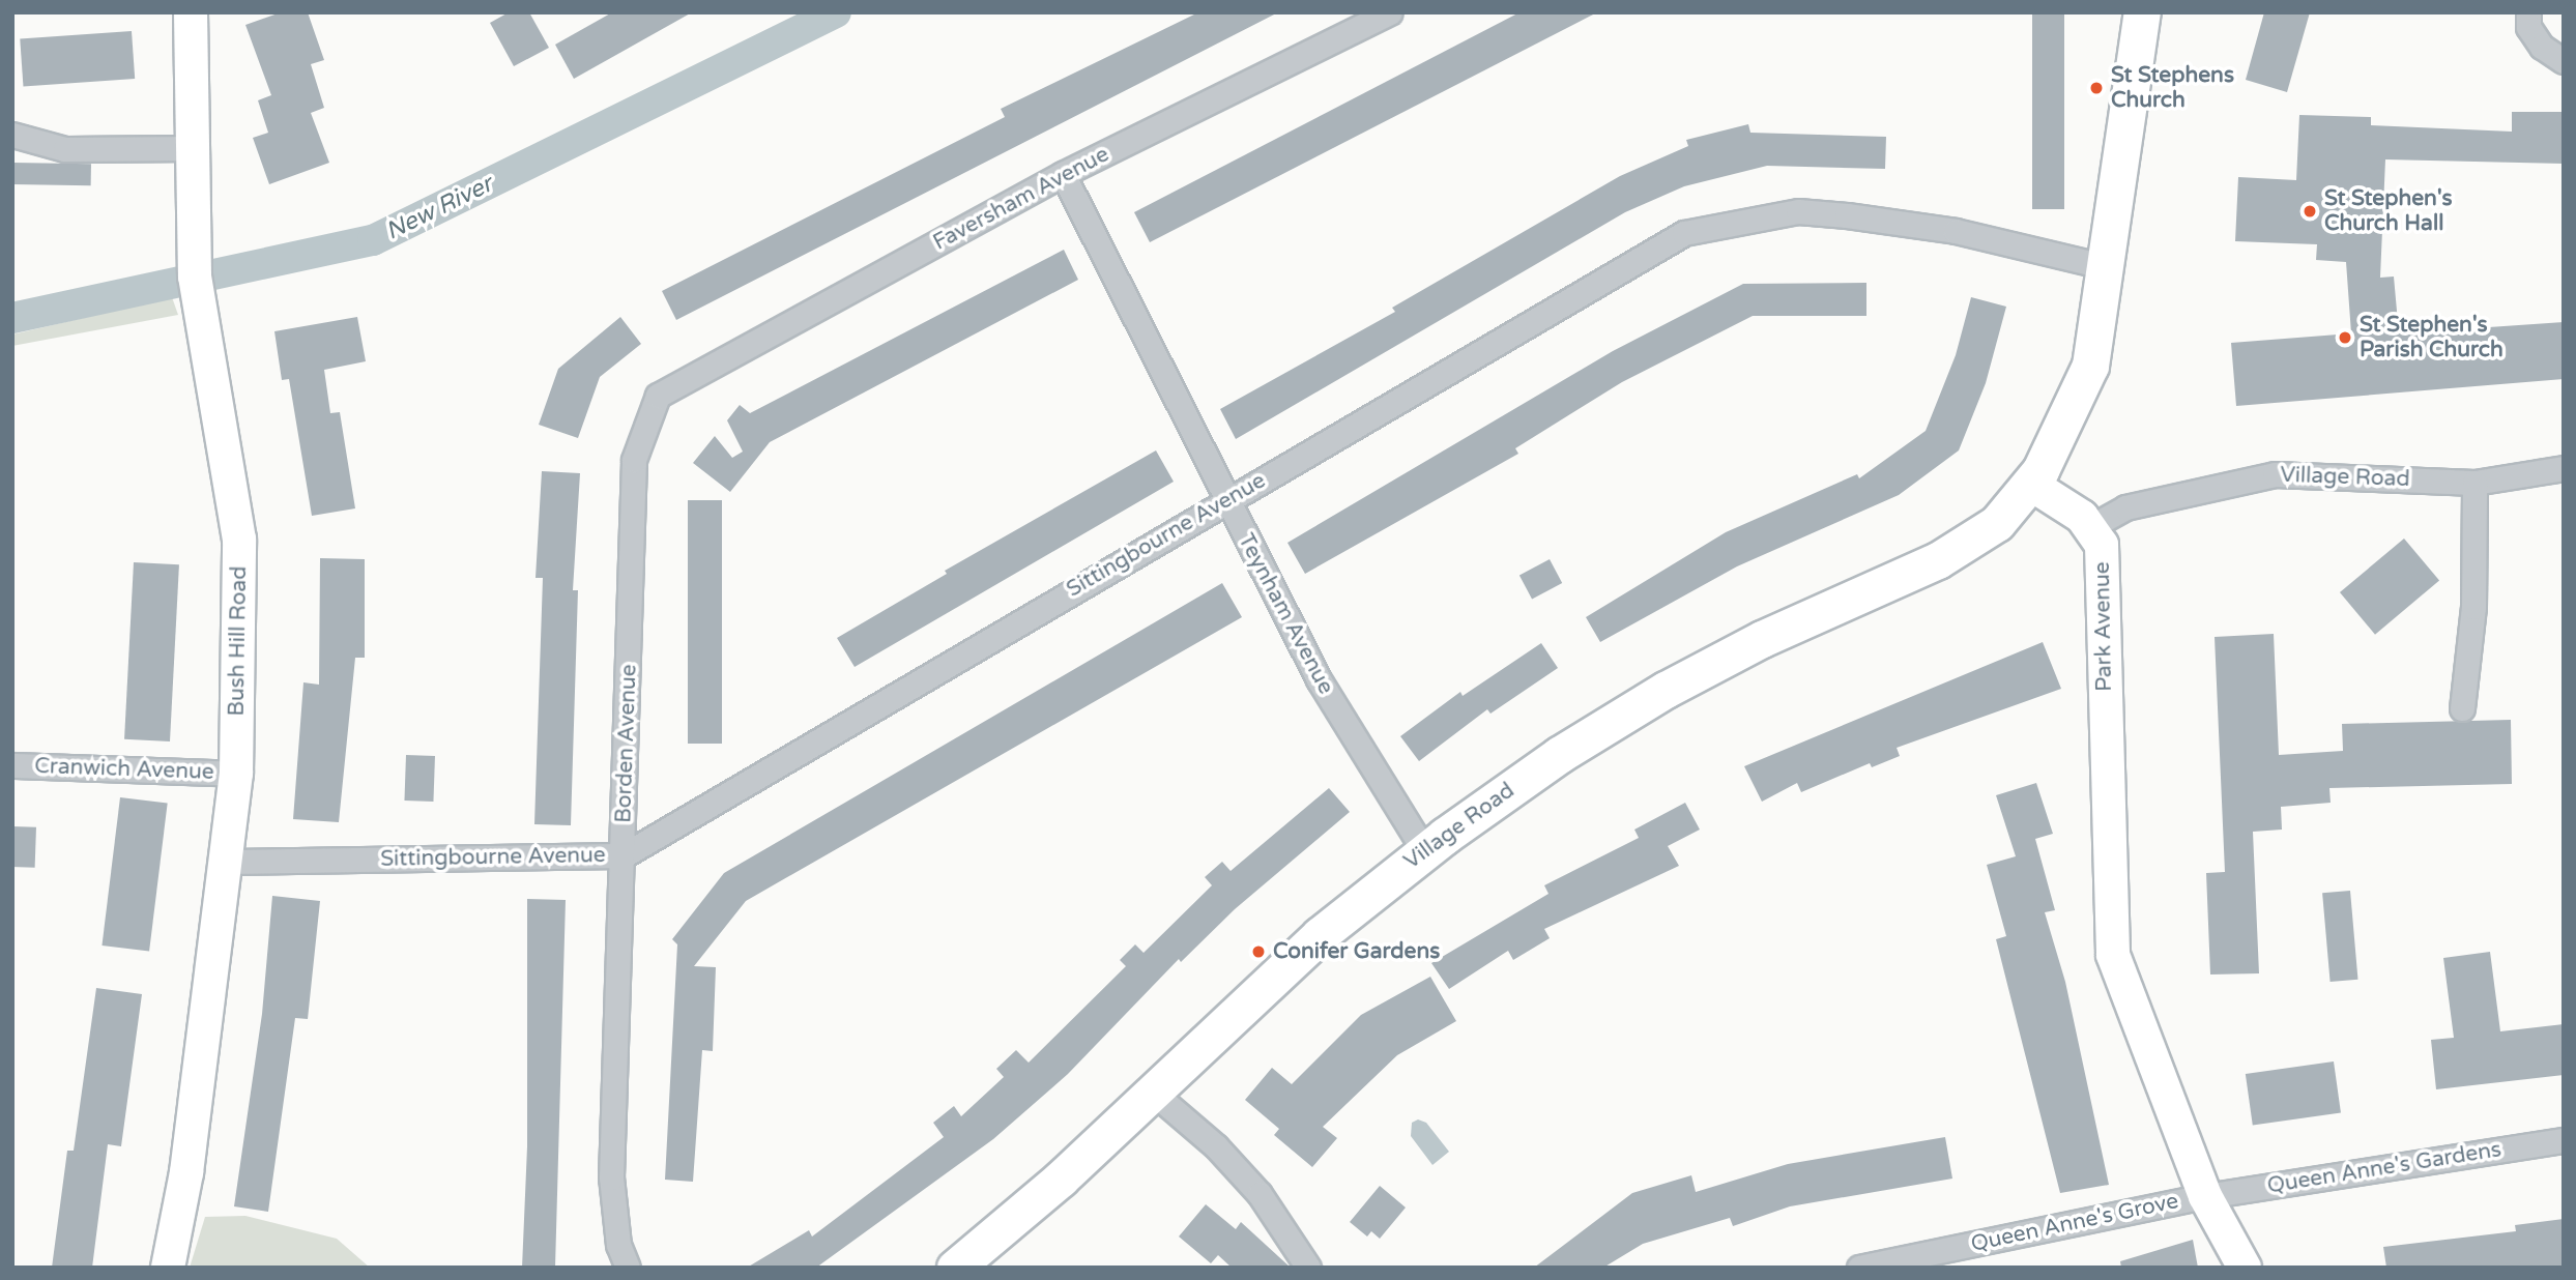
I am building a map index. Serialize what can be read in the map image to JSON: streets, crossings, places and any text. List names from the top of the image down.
{
  "streets": {
    "main road": ["Village Road"],
    "street": [
      "Faversham Avenue",
      "Sittingbourne Avenue",
      "Teynham Avenue",
      "Park Avenue",
      "Bush Hill Road",
      "Borden Avenue",
      "Cranwich Avenue",
      "Queen Anne's Gardens",
      "Queen Anne's Grove"
    ]
  },
  "crossings": [
    ["Faversham Avenue", "Teynham Avenue"],
    ["Faversham Avenue", "Borden Avenue"],
    ["Village Road", "Teynham Avenue"],
    ["Village Road", "Park Avenue"],
    ["Sittingbourne Avenue", "Teynham Avenue"],
    ["Sittingbourne Avenue", "Bush Hill Road"],
    ["Sittingbourne Avenue", "Borden Avenue"],
    ["Park Avenue", "Queen Anne's Gardens"],
    ["Park Avenue", "Queen Anne's Grove"],
    ["Bush Hill Road", "Cranwich Avenue"],
    ["Queen Anne's Gardens", "Queen Anne's Grove"]
  ],
  "water": ["New River"],
  "places": [
    "St Stephens Church",
    "St Stephen's Church Hall",
    "St Stephen's Parish Church",
    "Conifer Gardens"
  ]
}
